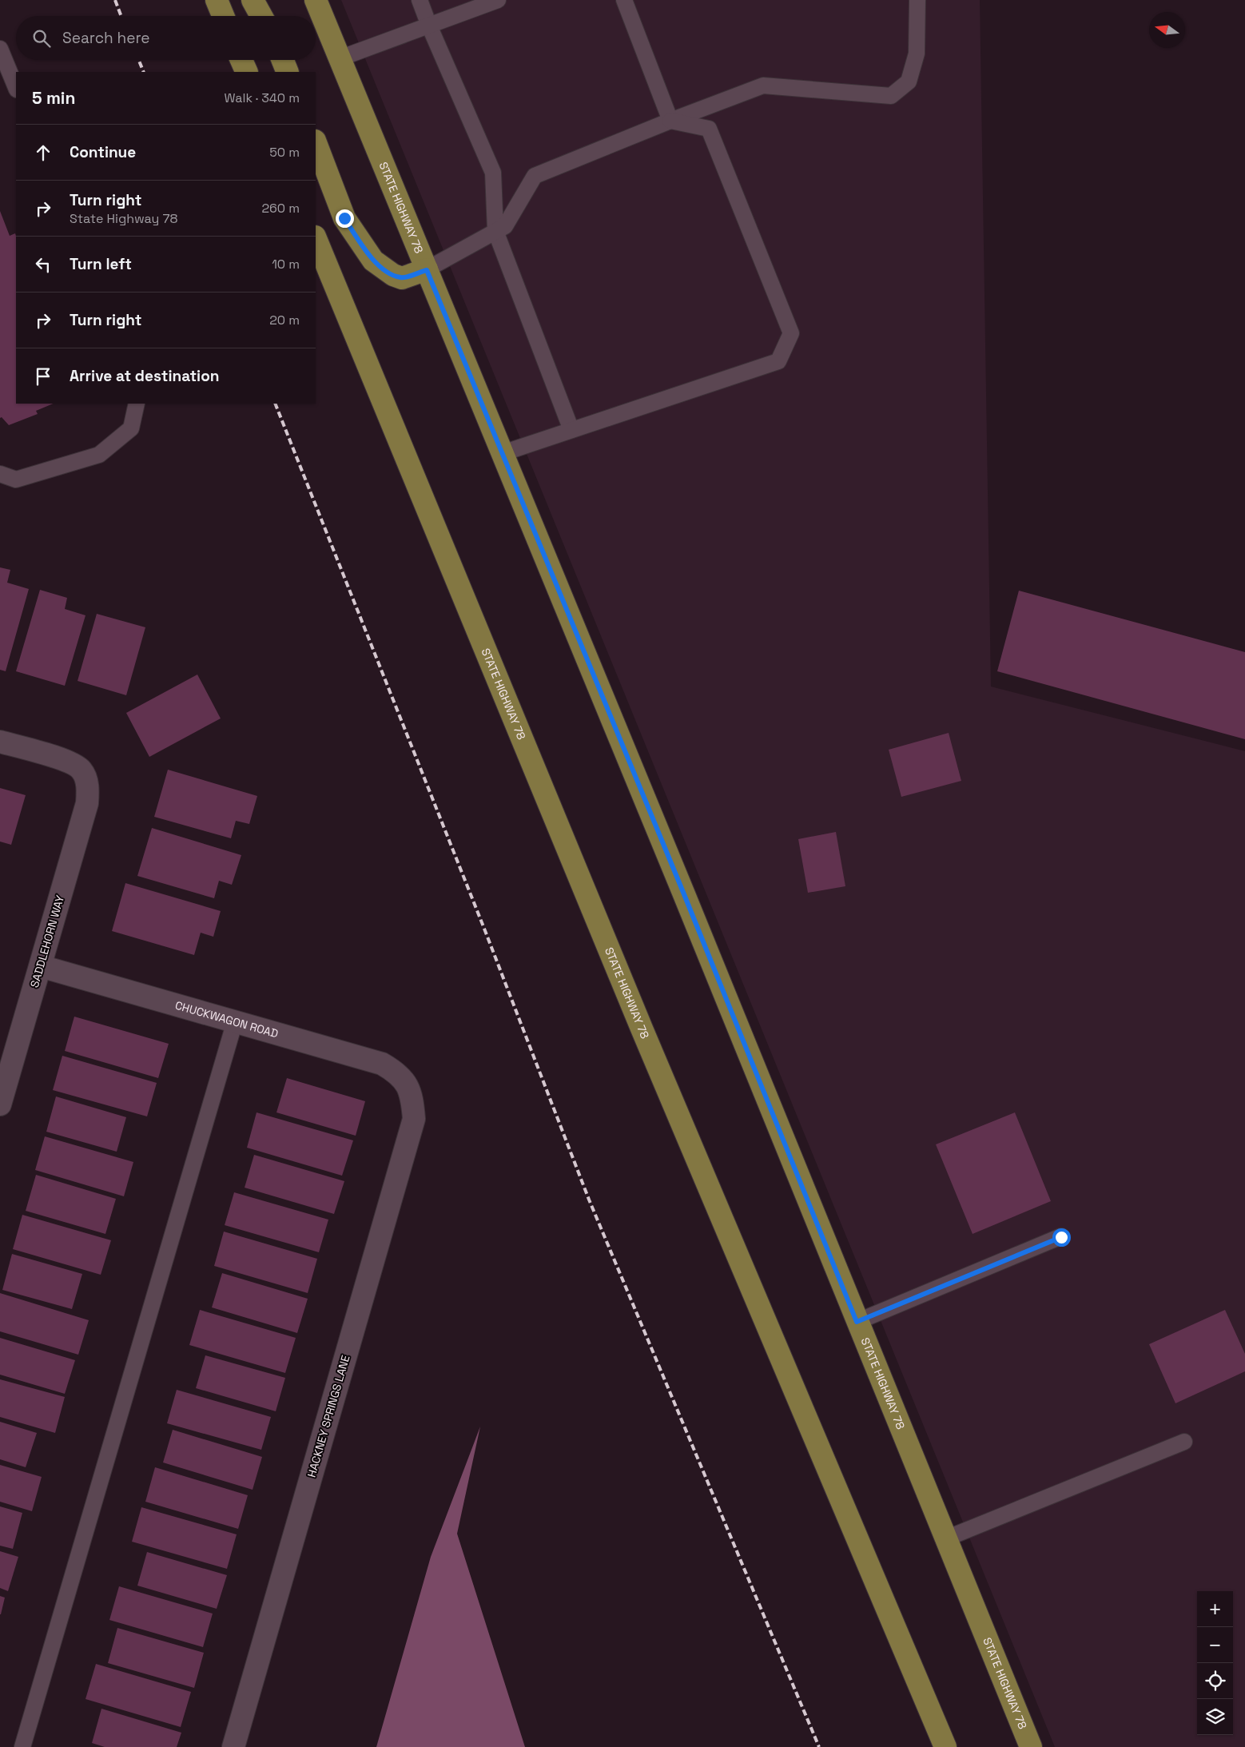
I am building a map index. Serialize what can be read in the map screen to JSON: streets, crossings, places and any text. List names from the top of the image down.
{
  "streets": {
    "main road": ["STATE HIGHWAY 78"],
    "street": ["SADDLEHORN WAY", "CHUCKWAGON ROAD", "HACKNEY SPRINGS LANE"]
  },
  "crossings": [
    ["SADDLEHORN WAY", "CHUCKWAGON ROAD"],
    ["CHUCKWAGON ROAD", "HACKNEY SPRINGS LANE"]
  ],
  "north": "left",
  "page": {
    "search": "Search here",
    "heading": ["5 min", "Walk · 340 m"],
    "list": [
      ["Continue", "50 m"],
      ["Turn right", "State Highway 78", "260 m"],
      ["Turn left", "10 m"],
      ["Turn right", "20 m"],
      "Arrive at destination"
    ],
    "map_buttons": ["+", "−"]
  }
}
